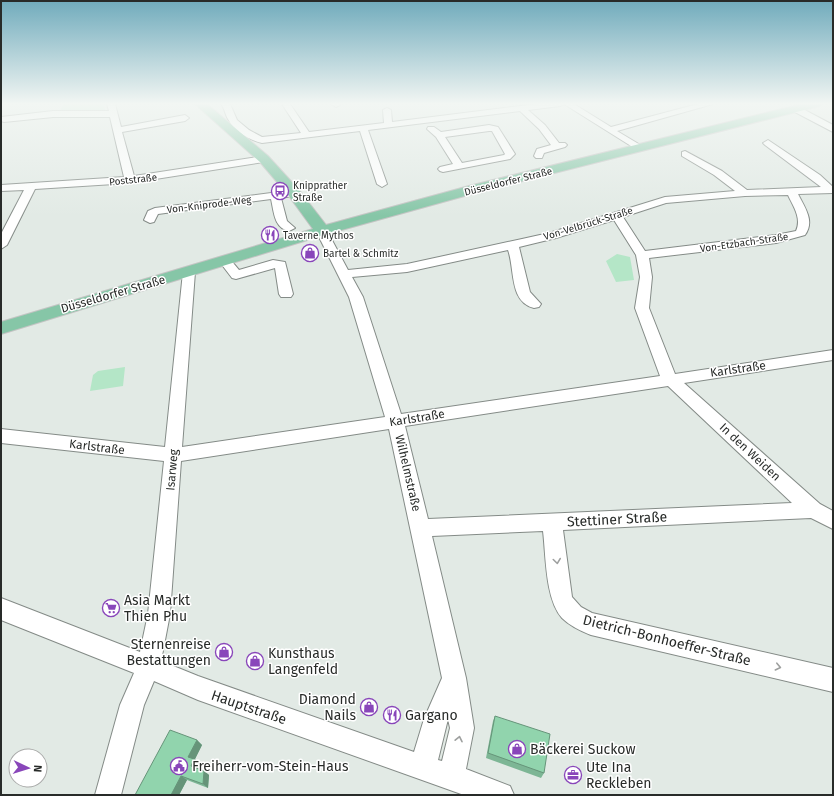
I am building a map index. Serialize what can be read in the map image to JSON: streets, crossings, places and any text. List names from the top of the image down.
{
  "streets": {
    "main road": ["Düsseldorfer Straße"],
    "street": [
      "Poststraße",
      "Von-Kniprode-Weg",
      "Von-Velbrück-Straße",
      "Von-Etzbach-Straße",
      "Karlstraße",
      "In den Weiden",
      "Isarweg",
      "Wilhelmstraße",
      "Stettiner Straße",
      "Dietrich-Bonhoeffer-Straße",
      "Hauptstraße"
    ]
  },
  "crossings": [
    ["Düsseldorfer Straße", "Isarweg"],
    ["Düsseldorfer Straße", "Wilhelmstraße"],
    ["Von-Velbrück-Straße", "Von-Etzbach-Straße"],
    ["Von-Velbrück-Straße", "Wilhelmstraße"],
    ["Karlstraße", "In den Weiden"],
    ["Karlstraße", "Isarweg"],
    ["Karlstraße", "Wilhelmstraße"],
    ["In den Weiden", "Stettiner Straße"],
    ["Isarweg", "Hauptstraße"],
    ["Wilhelmstraße", "Stettiner Straße"],
    ["Wilhelmstraße", "Hauptstraße"],
    ["Stettiner Straße", "Dietrich-Bonhoeffer-Straße"]
  ],
  "one_way": ["Dietrich-Bonhoeffer-Straße"],
  "places": {
    "bus stop": ["Knipprather Straße"],
    "restaurant": ["Taverne Mythos", "Gargano"],
    "shop": [
      "Bartel & Schmitz",
      "Sternenreise Bestattungen",
      "Kunsthaus Langenfeld",
      "Diamond Nails",
      "Bäckerei Suckow"
    ],
    "supermarket": ["Asia Markt Thien Phu"],
    "public building": ["Freiherr-vom-Stein-Haus"],
    "office": ["Ute Ina Reckleben"]
  },
  "north": "right"
}
